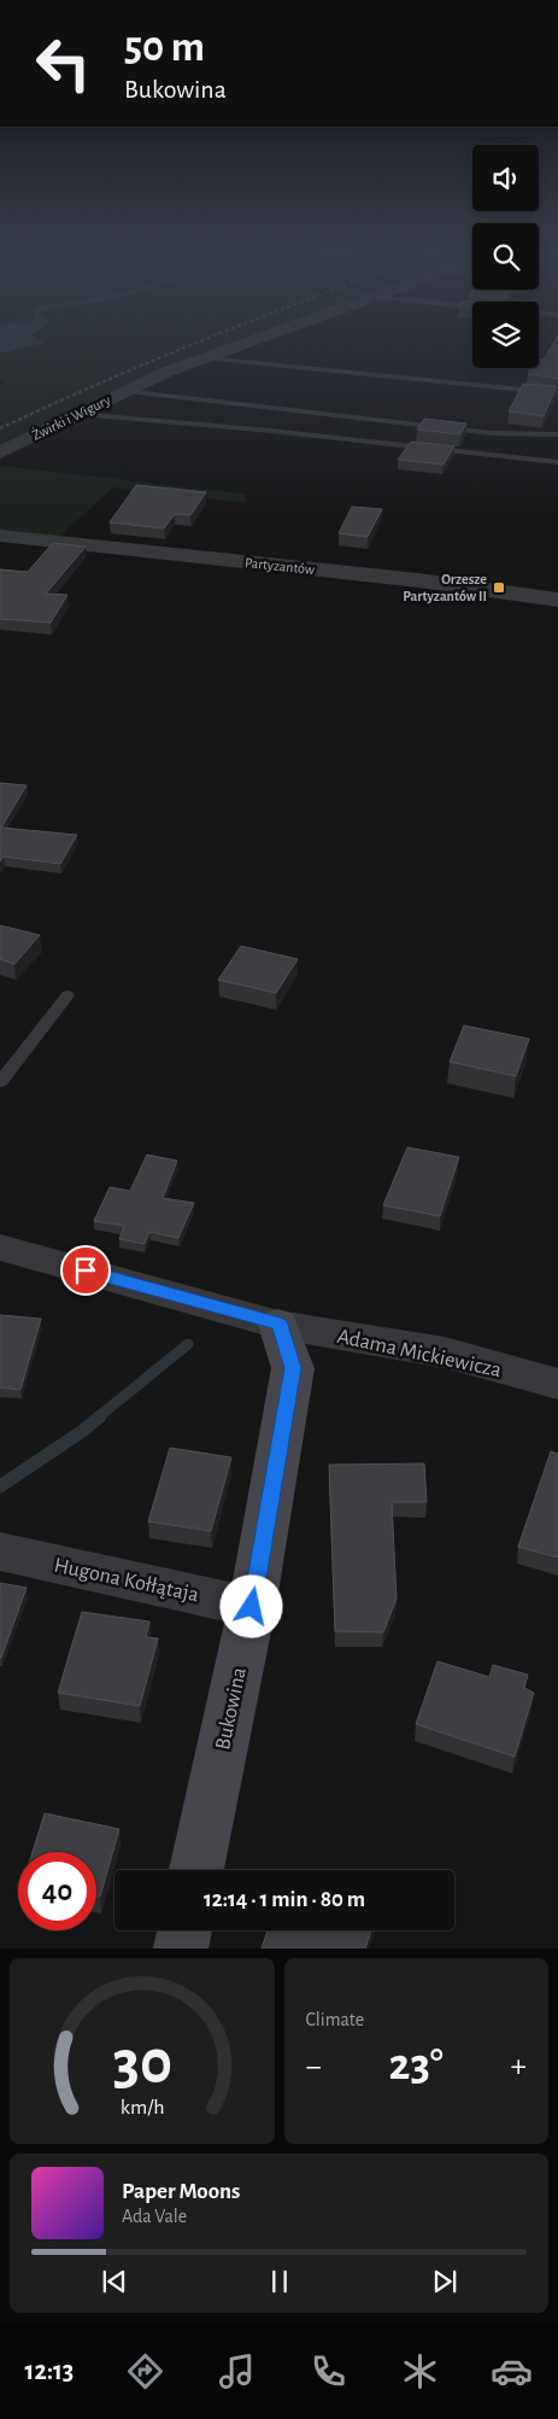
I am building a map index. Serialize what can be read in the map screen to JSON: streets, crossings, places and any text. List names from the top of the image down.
{
  "streets": {
    "street": [
      "Żwirki i Wigury",
      "Partyzantów",
      "Adama Mickiewicza",
      "Hugona Kołłątaja",
      "Bukowina"
    ]
  },
  "crossings": [
    ["Adama Mickiewicza", "Bukowina"],
    ["Hugona Kołłątaja", "Bukowina"]
  ],
  "places": {
    "transit": ["Orzesze Partyzantów II"]
  },
  "page": {
    "turn": ["50 m", "Bukowina"],
    "limit": "40",
    "trip": "12:14 · 1 min · 80 m",
    "tile": "Climate",
    "heat": ["−", "23°", "+"],
    "song": ["Paper Moons", "Ada Vale"],
    "tabs": "12:13",
    "gauge": ["30", "km/h"]
  }
}
